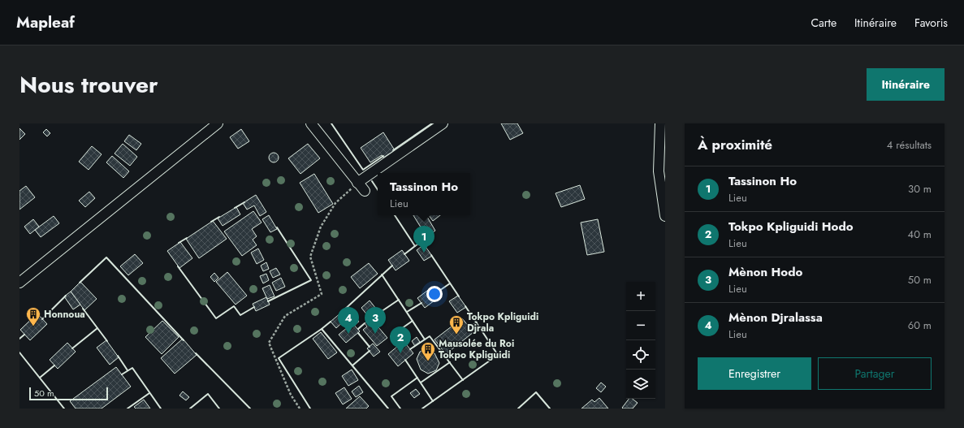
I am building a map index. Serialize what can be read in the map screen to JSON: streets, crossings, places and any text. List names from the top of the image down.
{
  "places": {
    "building": ["Honnoua", "Tokpo Kpliguidi Djrala", "Mausolée du Roi Tokpo Kpliguidi"]
  },
  "scale_bar": "50 m",
  "page": {
    "header": "Mapleaf",
    "nav": ["Carte", "Itinéraire", "Favoris"],
    "title": "Nous trouver",
    "buttons": [
      "Itinéraire",
      ["Enregistrer", "Partager"]
    ],
    "heading": ["À proximité", "4 résultats"],
    "list": [
      {
        "mark": "1",
        "name": "Tassinon Ho",
        "note": "Lieu",
        "value": "30 m"
      },
      {
        "mark": "2",
        "name": "Tokpo Kpliguidi Hodo",
        "note": "Lieu",
        "value": "40 m"
      },
      {
        "mark": "3",
        "name": "Mènon Hodo",
        "note": "Lieu",
        "value": "50 m"
      },
      {
        "mark": "4",
        "name": "Mènon Djralassa",
        "note": "Lieu",
        "value": "60 m"
      }
    ],
    "popup": ["Tassinon Ho", "Lieu"],
    "pins": [
      "1",
      "3",
      "4",
      "2"
    ],
    "map_buttons": ["+", "−"],
    "scale": "50 m"
  }
}
